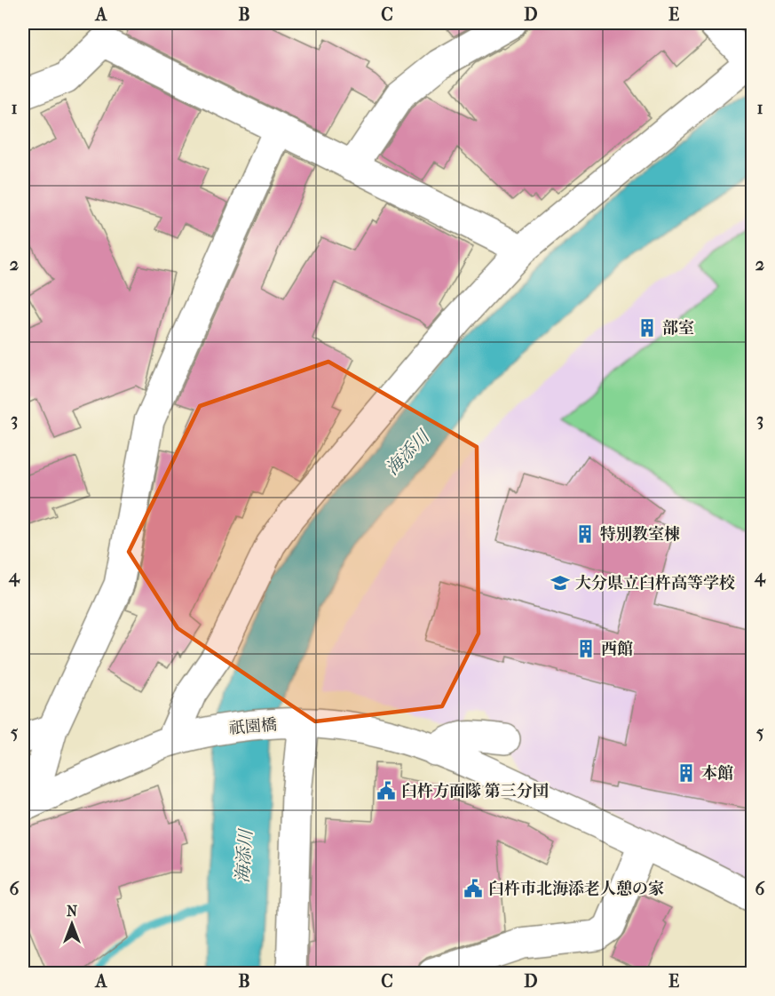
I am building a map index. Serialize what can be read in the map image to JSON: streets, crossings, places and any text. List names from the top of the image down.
{
  "streets": {
    "street": ["祇園橋"]
  },
  "water": ["海添川"],
  "places": {
    "building": [
      "部室",
      "特別教室棟",
      "西館",
      "本館"
    ],
    "school or university": ["大分県立臼杵高等学校"],
    "public building": ["臼杵方面隊 第三分団", "臼杵市北海添老人憩の家"]
  },
  "north": "top",
  "grid": {
    "columns": [
      "A",
      "B",
      "C",
      "D",
      "E"
    ],
    "rows": [
      "1",
      "2",
      "3",
      "4",
      "5",
      "6"
    ]
  }
}
